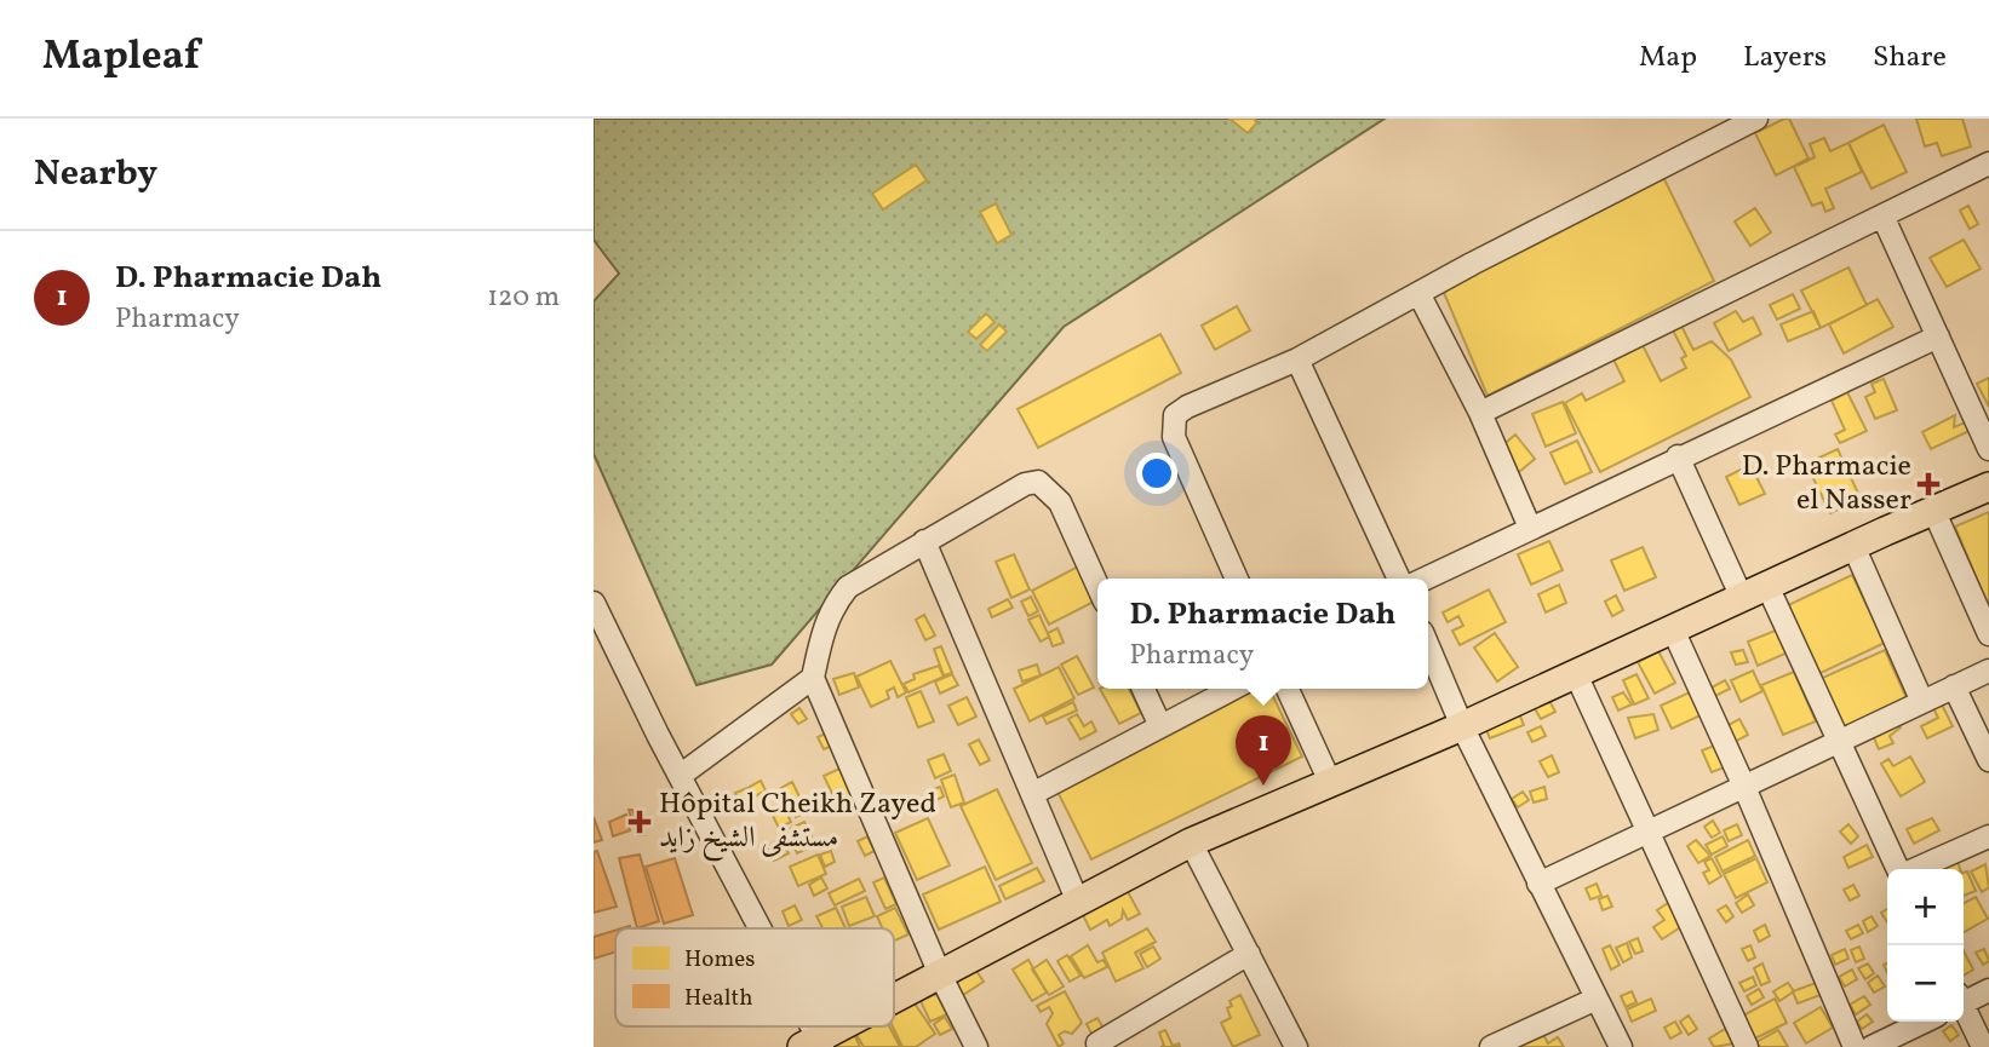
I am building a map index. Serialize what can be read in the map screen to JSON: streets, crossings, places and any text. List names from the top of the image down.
{
  "places": {
    "health": ["D. Pharmacie el Nasser", "Hôpital Cheikh Zayed مستشفى الشيخ زايد"]
  },
  "legend": ["Homes", "Health"],
  "page": {
    "header": "Mapleaf",
    "nav": ["Map", "Layers", "Share"],
    "heading": "Nearby",
    "list": [
      {
        "mark": "1",
        "name": "D. Pharmacie Dah",
        "note": "Pharmacy",
        "value": "120 m"
      }
    ],
    "popup": ["D. Pharmacie Dah", "Pharmacy"],
    "pins": "1",
    "map_buttons": ["+", "−"]
  }
}
